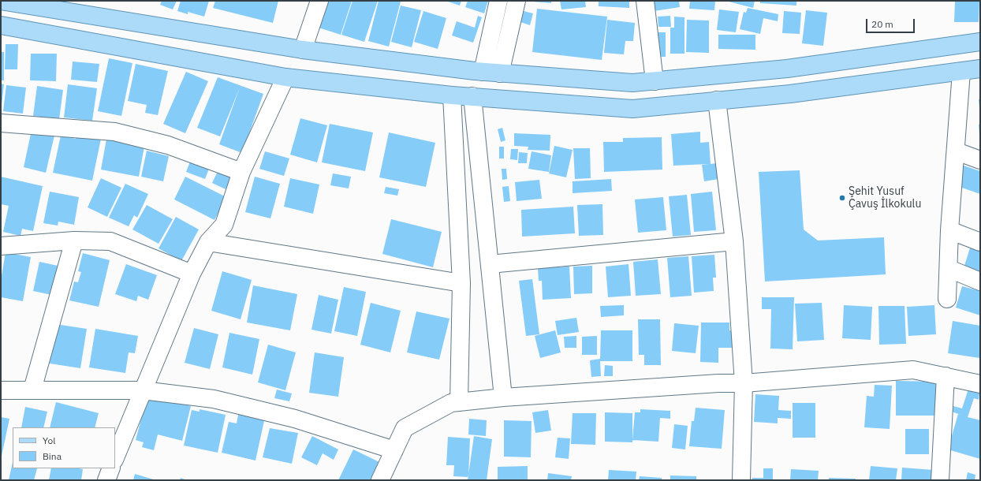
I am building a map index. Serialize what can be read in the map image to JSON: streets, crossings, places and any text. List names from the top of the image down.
{
  "places": ["Şehit Yusuf Çavuş İlkokulu"],
  "legend": ["Yol", "Bina"],
  "scale_bar": "20 m"
}
